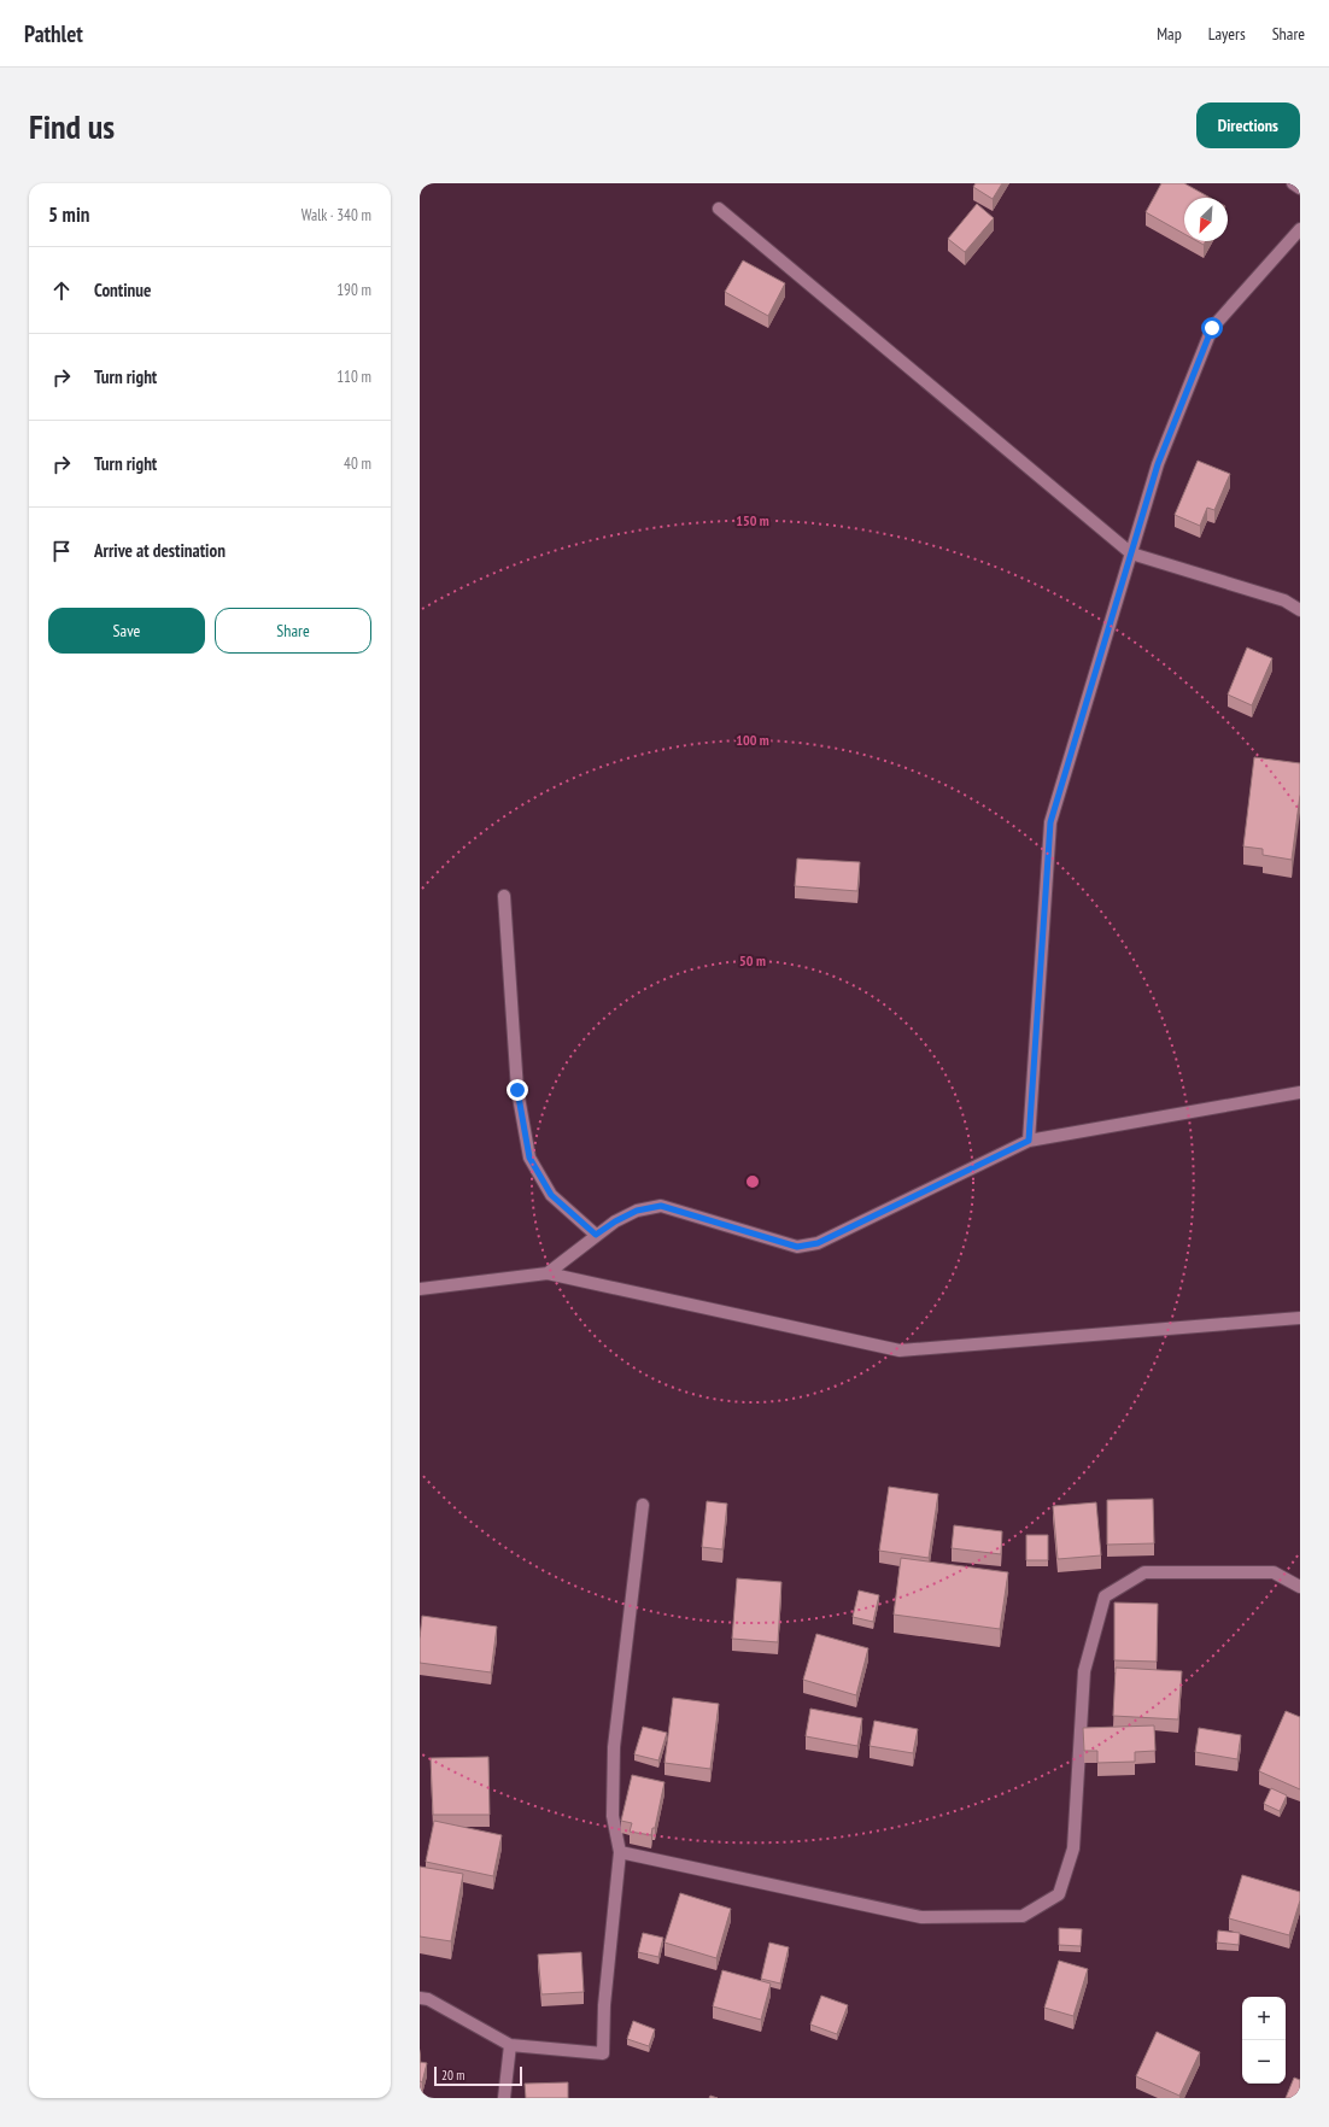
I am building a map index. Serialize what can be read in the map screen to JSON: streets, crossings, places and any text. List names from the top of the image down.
{
  "scale_bar": "20 m",
  "north": "bottom left",
  "page": {
    "header": "Pathlet",
    "nav": ["Map", "Layers", "Share"],
    "buttons": [
      "Directions",
      ["Save", "Share"]
    ],
    "title": "Find us",
    "heading": ["5 min", "Walk · 340 m"],
    "list": [
      ["Continue", "190 m"],
      ["Turn right", "110 m"],
      ["Turn right", "40 m"],
      "Arrive at destination"
    ],
    "map_buttons": ["+", "−"],
    "scale": "20 m"
  },
  "rings": ["150 m", "100 m", "50 m"]
}
